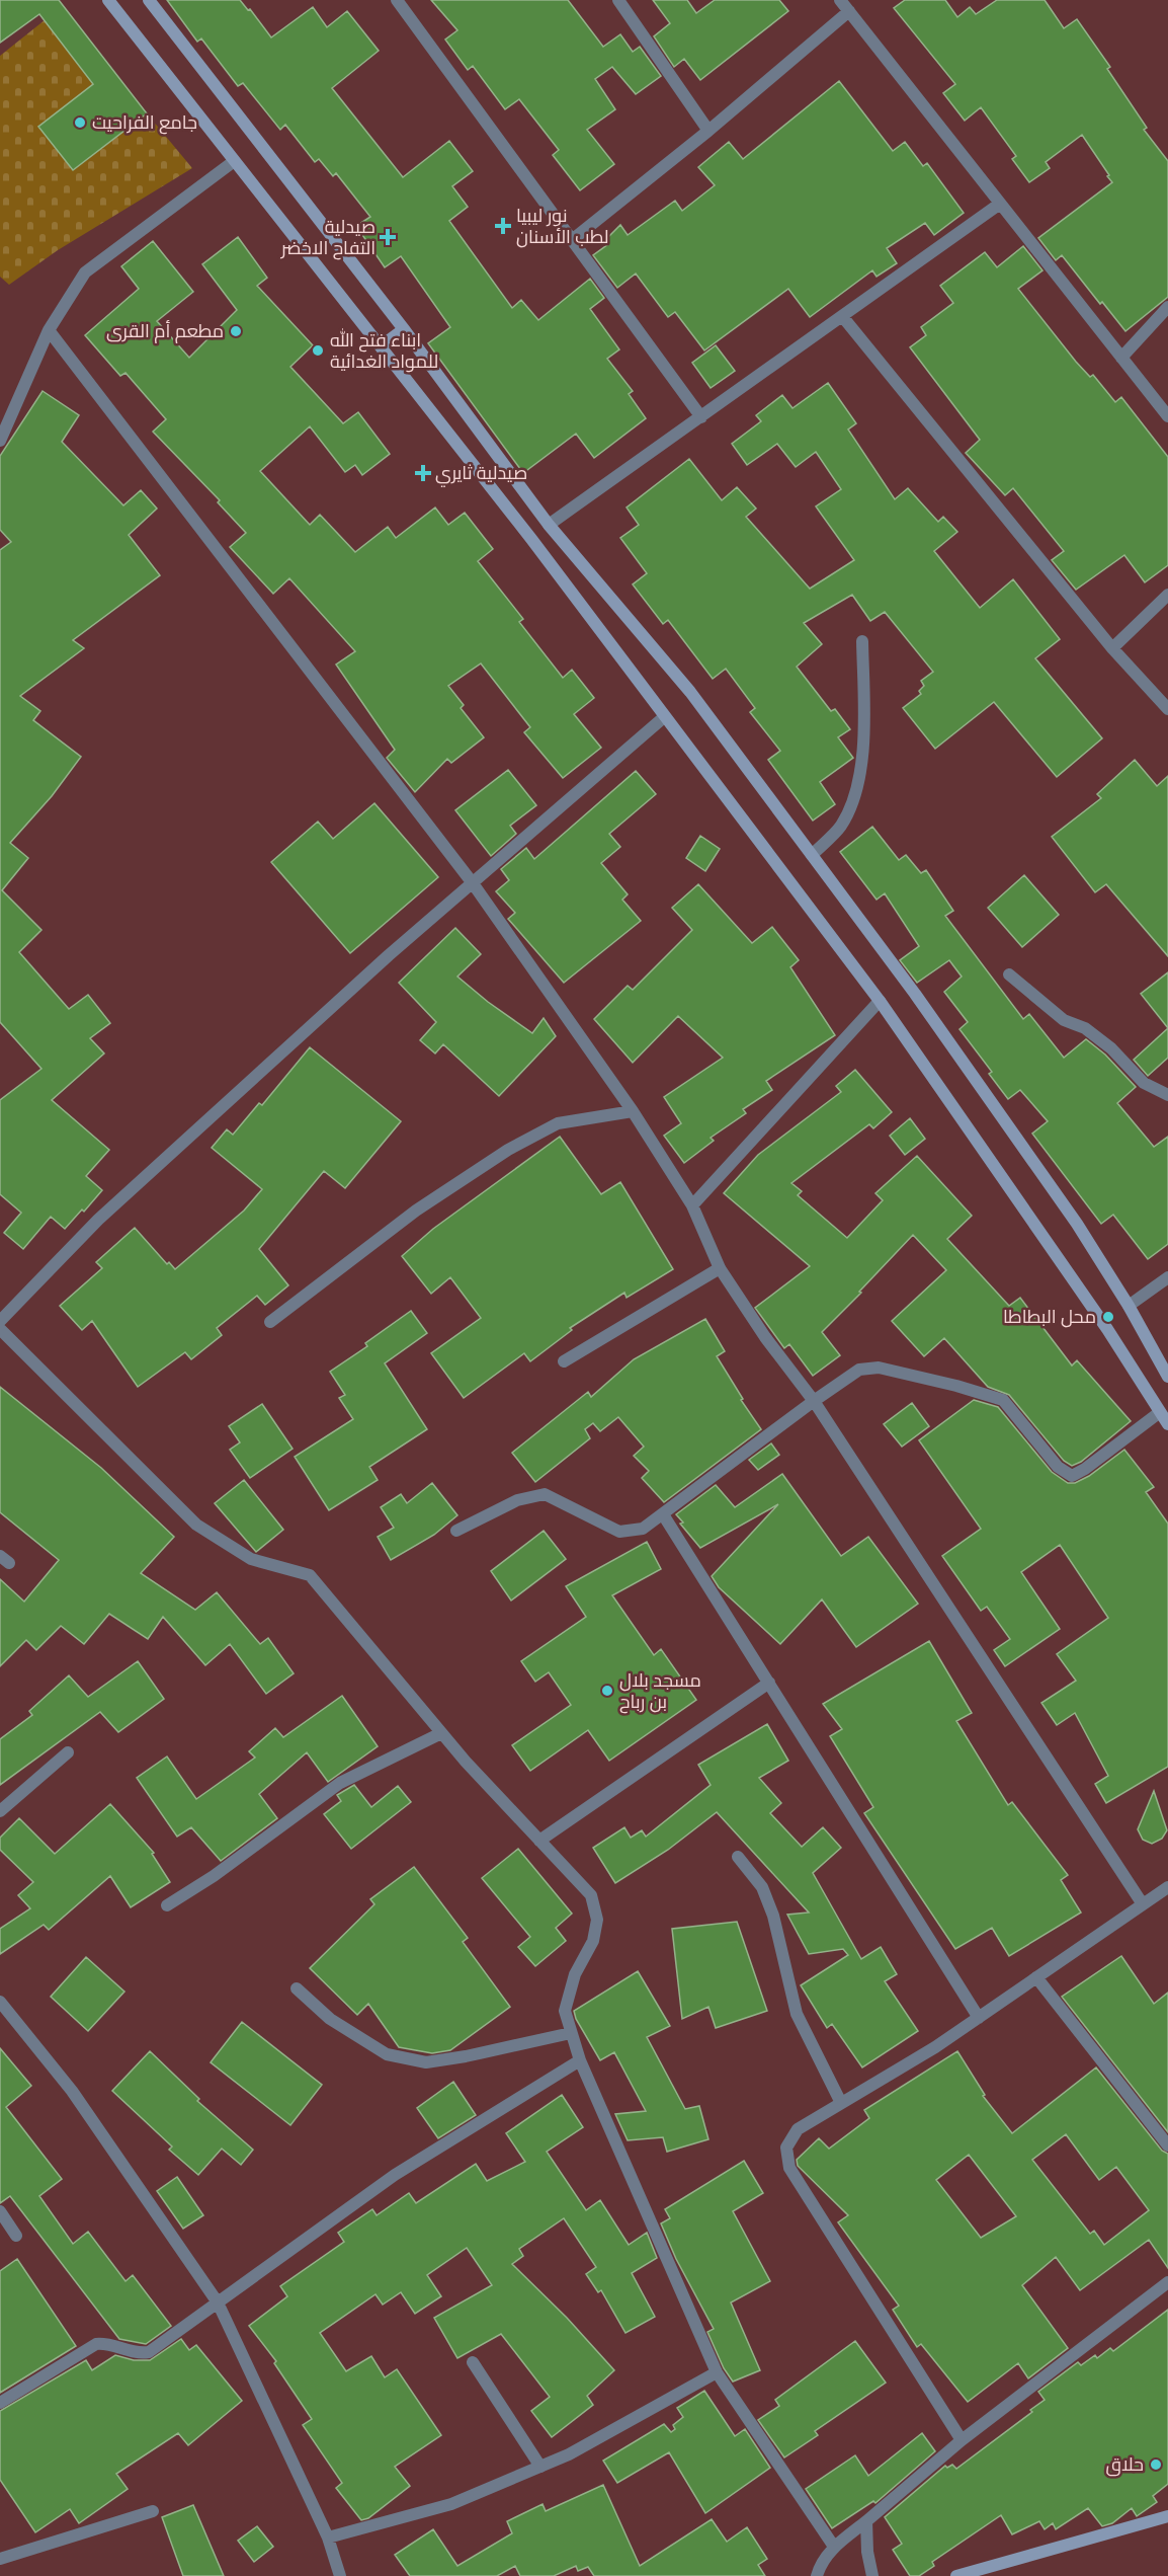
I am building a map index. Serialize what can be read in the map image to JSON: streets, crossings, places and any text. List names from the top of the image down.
{
  "places": {
    "other": [
      "جامع الفراحيت",
      "مطعم أم القرى",
      "ابناء فتح الله للمواد الغدائية",
      "محل البطاطا",
      "مسجد بلال بن رباح",
      "حلاق"
    ],
    "health": ["نور ليبيا لطب الأسنان", "صيدلية التفاح الاخضر", "صيدلية ثايري"]
  }
}
